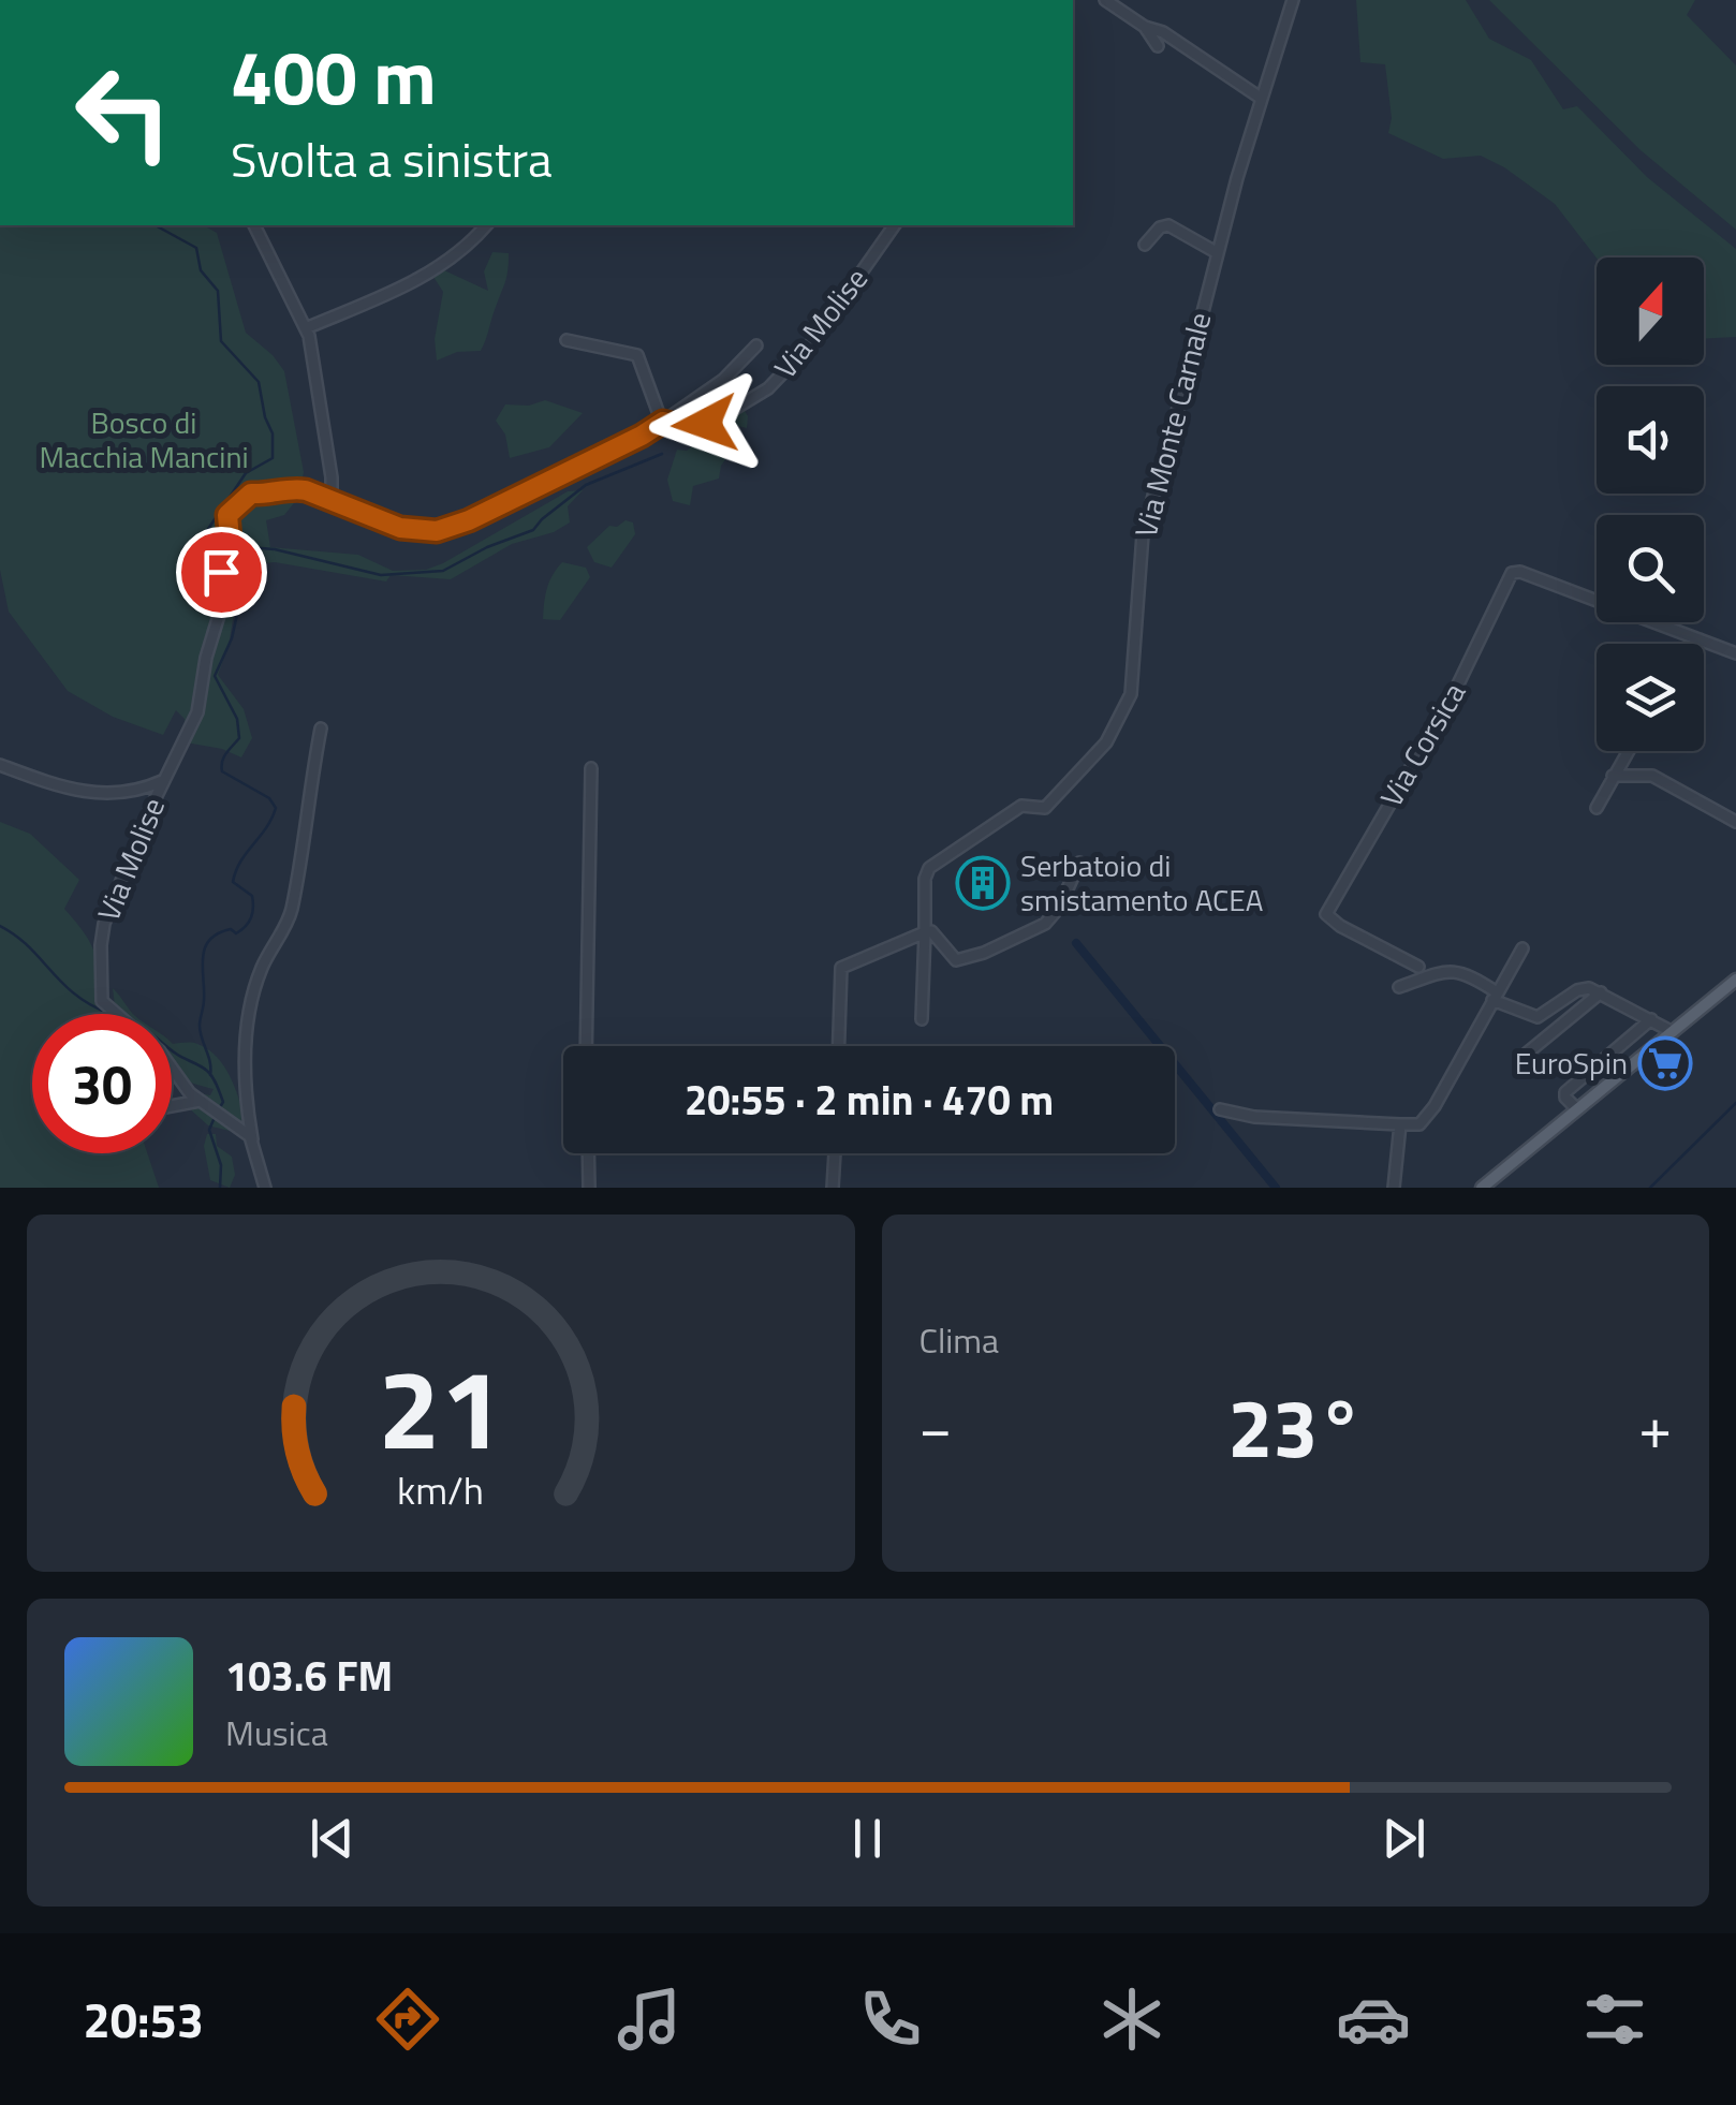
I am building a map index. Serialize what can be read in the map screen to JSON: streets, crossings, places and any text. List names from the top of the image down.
{
  "streets": {
    "street": ["Via Molise", "Via Monte Carnale", "Via Corsica"]
  },
  "parks": ["Bosco di Macchia Mancini"],
  "places": {
    "building": ["Serbatoio di smistamento ACEA"],
    "supermarket": ["EuroSpin"]
  },
  "north": "top",
  "page": {
    "turn": ["400 m", "Svolta a sinistra"],
    "limit": "30",
    "trip": "20:55 · 2 min · 470 m",
    "tile": "Clima",
    "heat": ["−", "23°", "+"],
    "song": ["103.6 FM", "Musica"],
    "tabs": "20:53",
    "gauge": ["21", "km/h"]
  }
}
